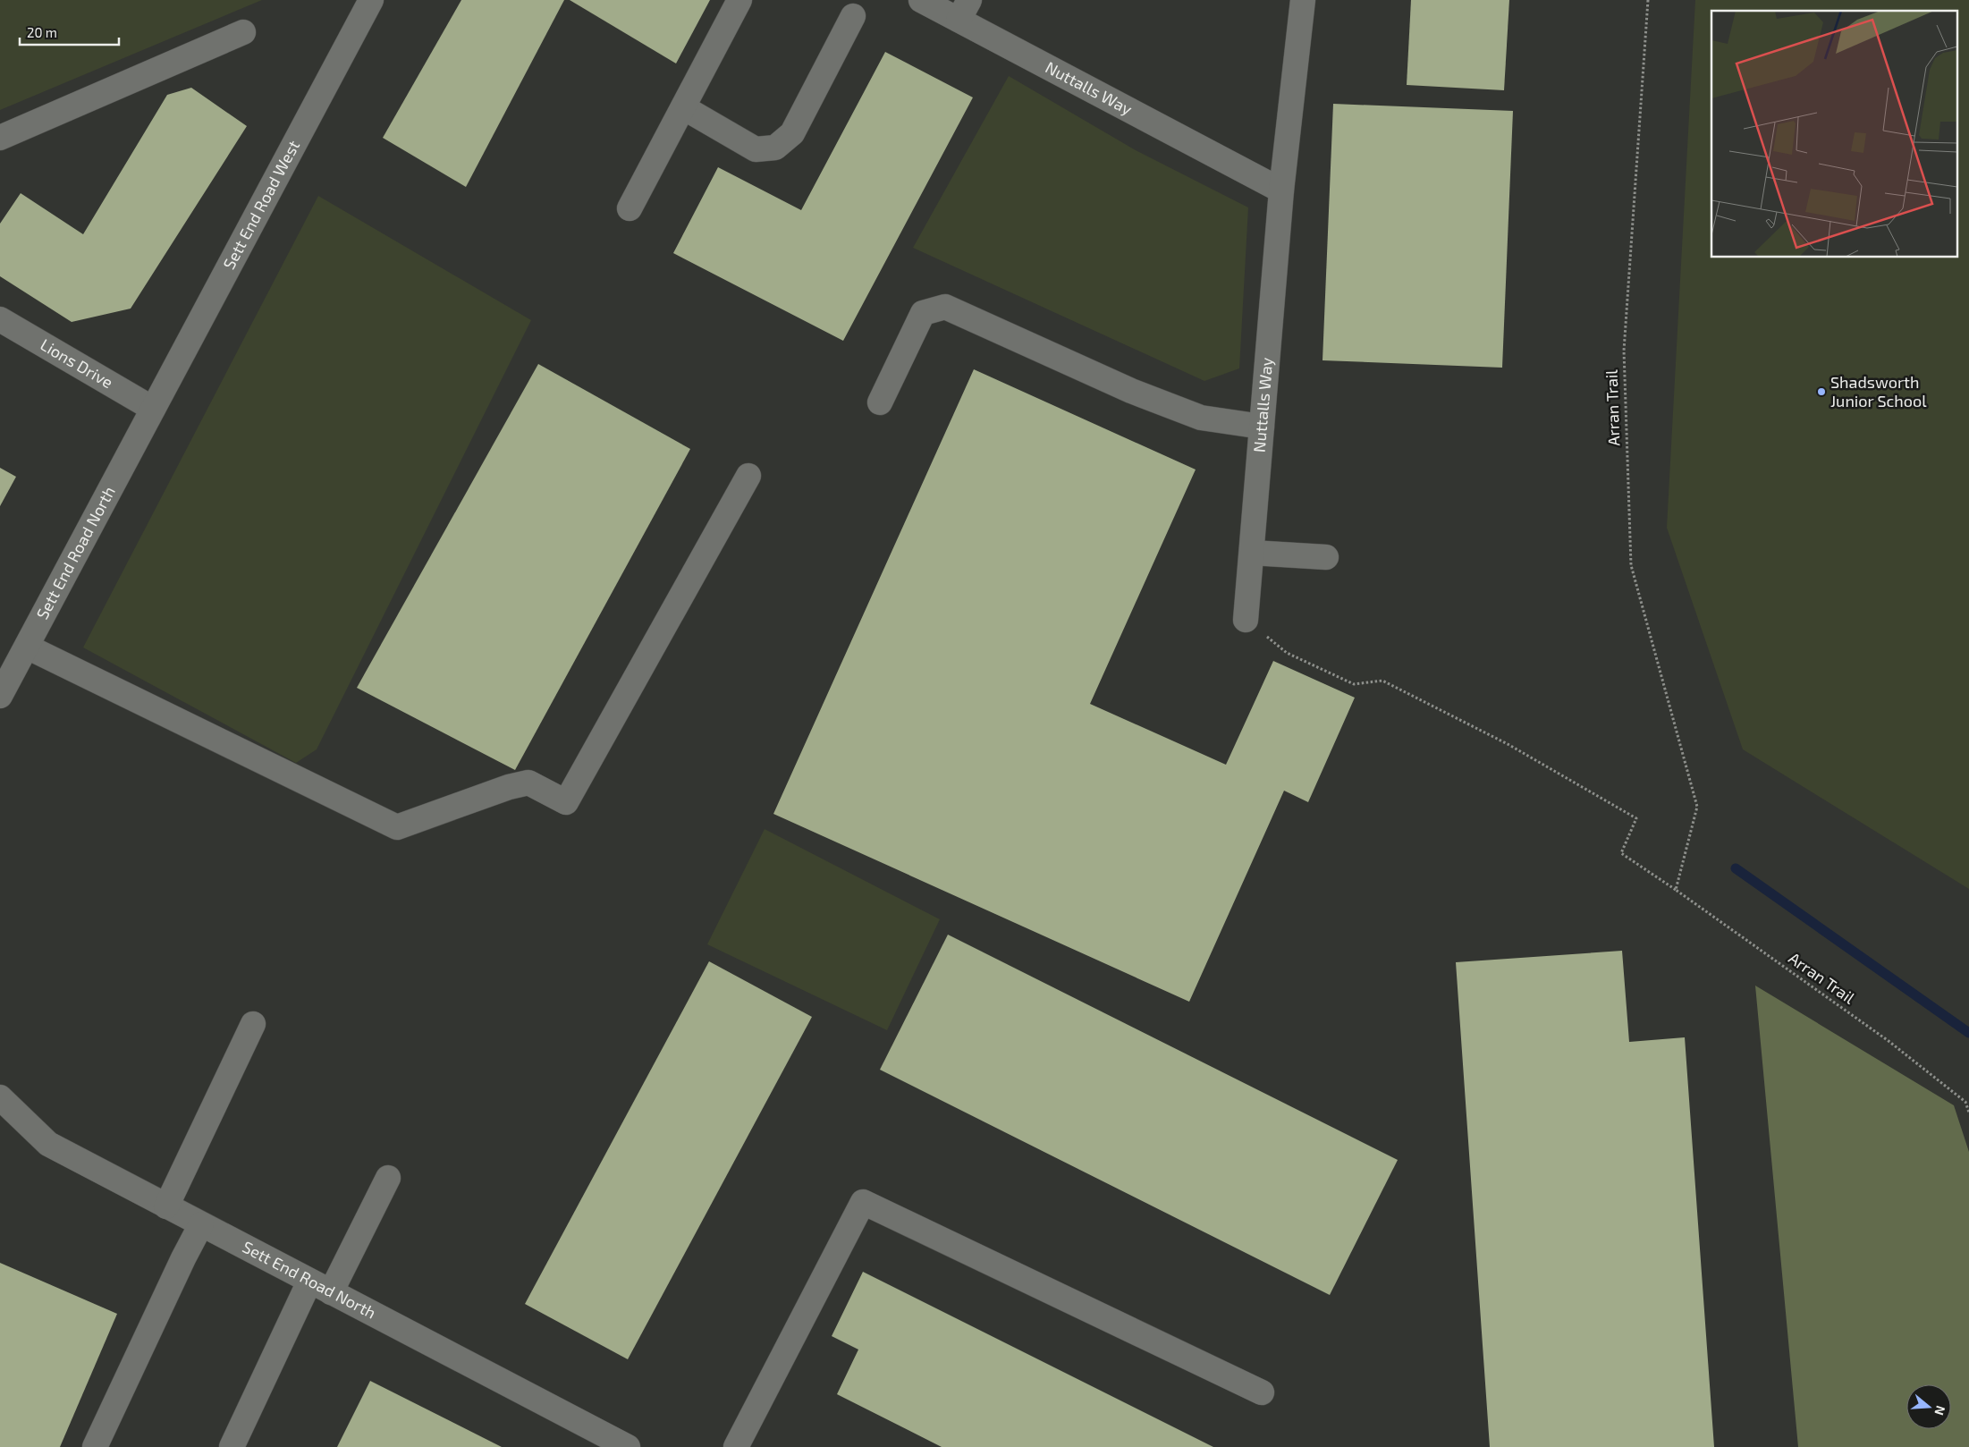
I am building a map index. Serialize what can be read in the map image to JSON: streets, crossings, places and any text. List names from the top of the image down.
{
  "streets": {
    "street": [
      "Nuttalls Way",
      "Sett End Road West",
      "Lions Drive",
      "Sett End Road North"
    ],
    "path": ["Arran Trail"]
  },
  "crossings": [
    ["Nuttalls Way", "Arran Trail"],
    ["Sett End Road West", "Lions Drive"],
    ["Sett End Road West", "Sett End Road North"],
    ["Lions Drive", "Sett End Road North"]
  ],
  "places": ["Shadsworth Junior School"],
  "scale_bar": "20 m",
  "north": "right"
}
